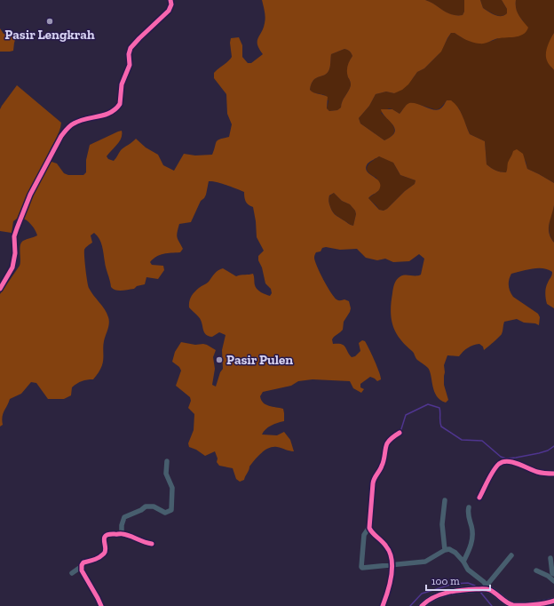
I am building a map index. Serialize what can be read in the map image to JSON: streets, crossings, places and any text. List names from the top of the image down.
{
  "places": ["Pasir Lengkrah", "Pasir Pulen"],
  "scale_bar": "100 m"
}
